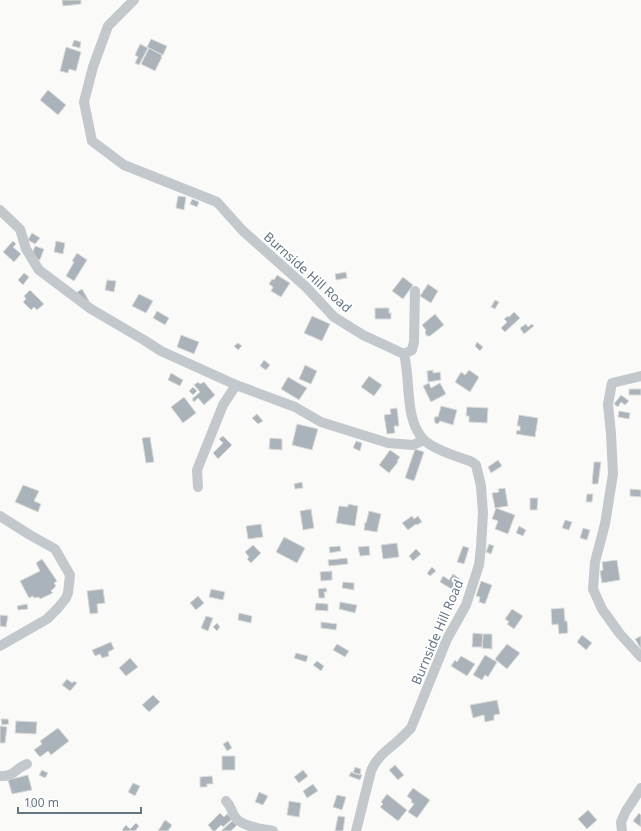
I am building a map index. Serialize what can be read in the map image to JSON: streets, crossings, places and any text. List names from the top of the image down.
{
  "streets": {
    "street": ["Burnside Hill Road"]
  },
  "scale_bar": "100 m"
}
